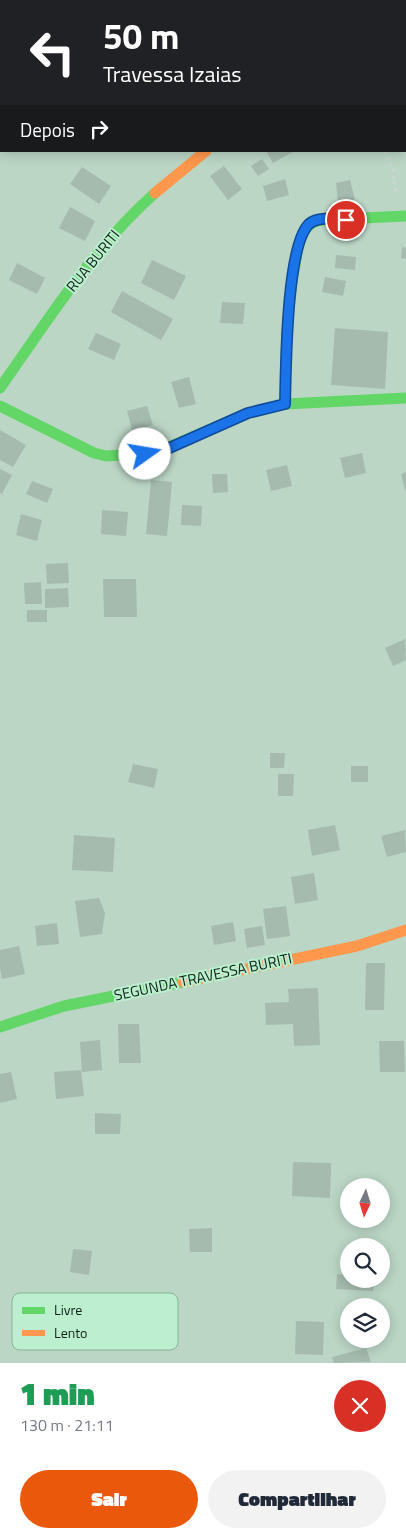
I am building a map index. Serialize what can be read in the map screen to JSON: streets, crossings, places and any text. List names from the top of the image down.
{
  "streets": {
    "street": ["RUA BURITI", "SEGUNDA TRAVESSA BURITI"]
  },
  "legend": ["Livre", "Lento"],
  "north": "bottom",
  "page": {
    "turn": ["50 m", "Travessa Izaias"],
    "then": "Depois",
    "heading": ["1 min", "130 m · 21:11"],
    "buttons": ["Sair", "Compartilhar"]
  }
}
